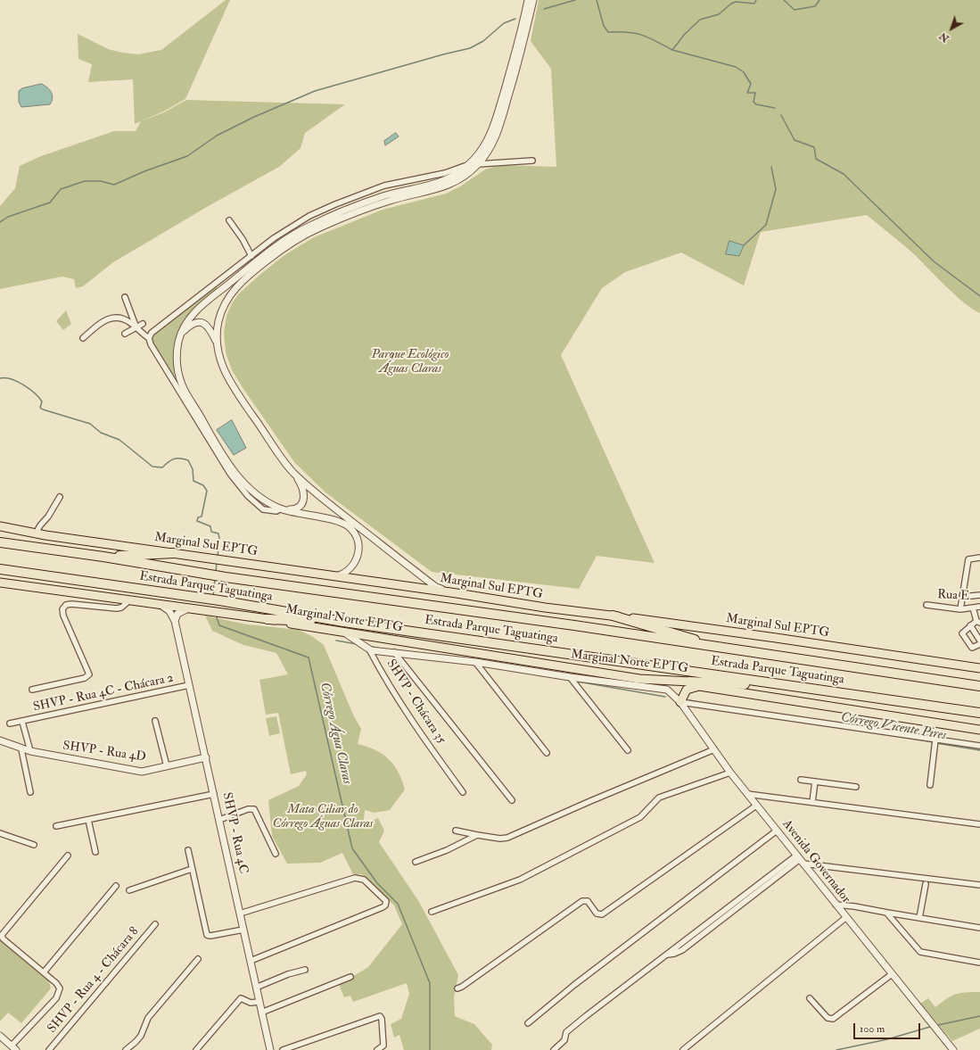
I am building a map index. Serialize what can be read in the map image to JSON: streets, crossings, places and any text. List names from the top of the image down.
{
  "streets": {
    "highway": ["Estrada Parque Taguatinga"],
    "main road": ["Marginal Sul EPTG", "Marginal Norte EPTG"],
    "street": [
      "Rua E",
      "SHVP - Rua 4C - Chácara 2",
      "SHVP - Chácara 35",
      "SHVP - Rua 4D",
      "SHVP - Rua 4C",
      "Avenida Governador",
      "SHVP - Rua 4 - Chácara 8"
    ]
  },
  "crossings": [
    ["Marginal Norte EPTG", "SHVP - Rua 4C - Chácara 2"],
    ["Marginal Norte EPTG", "SHVP - Chácara 35"],
    ["Marginal Norte EPTG", "SHVP - Rua 4C"],
    ["SHVP - Rua 4C - Chácara 2", "SHVP - Rua 4D"],
    ["SHVP - Rua 4C - Chácara 2", "SHVP - Rua 4C"],
    ["SHVP - Rua 4D", "SHVP - Rua 4C"]
  ],
  "water": ["Córrego Vicente Pires", "Córrego Água Claras"],
  "parks": ["Parque Ecológico Águas Claras", "Mata Ciliar do Córrego Águas Claras"],
  "scale_bar": "100 m",
  "north": "bottom left"
}
